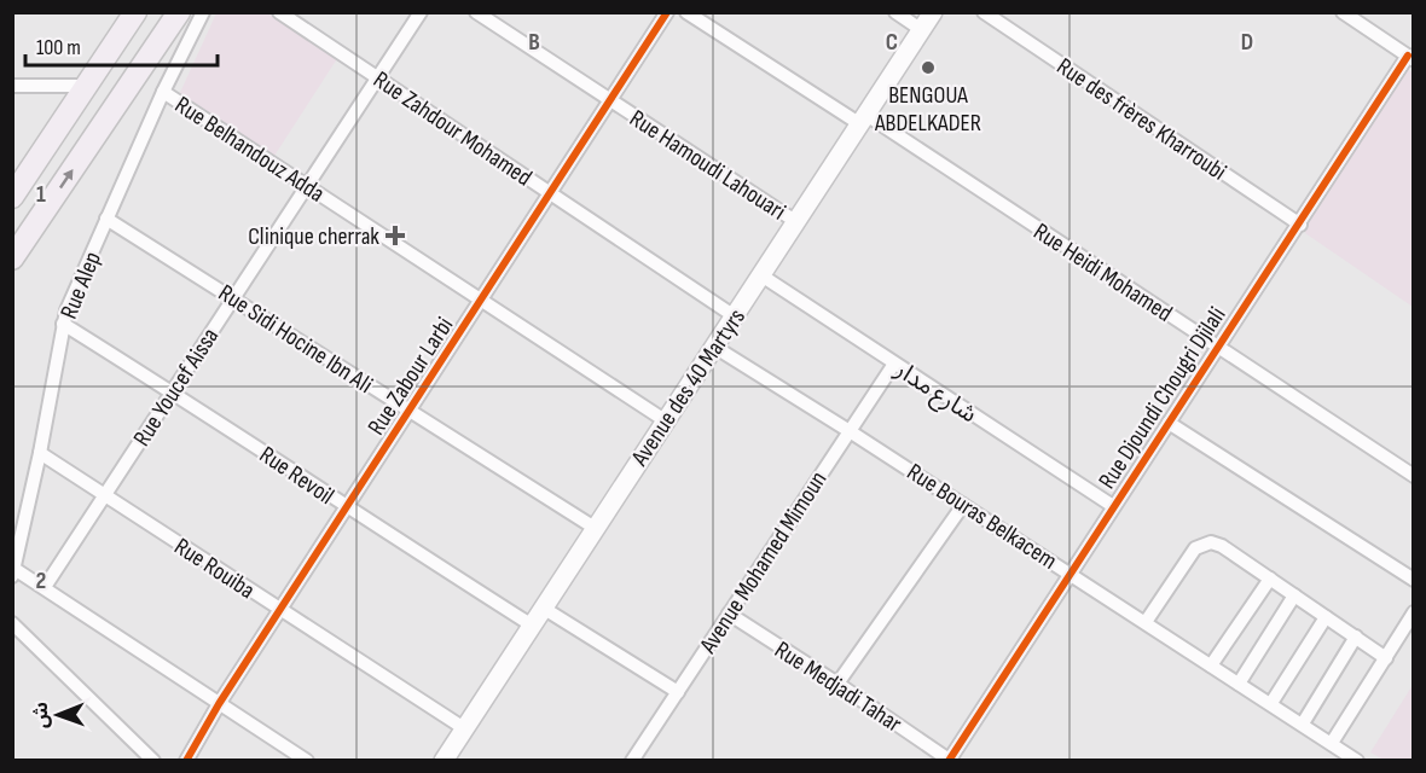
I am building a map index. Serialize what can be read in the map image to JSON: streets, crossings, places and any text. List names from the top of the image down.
{
  "streets": {
    "main road": ["Avenue des 40 Martyrs"],
    "street": [
      "Rue des frères Kharroubi",
      "Rue Zahdour Mohamed",
      "Rue Belhandouz Adda",
      "Rue Hamoudi Lahouari",
      "Rue Heidi Mohamed",
      "Rue Alep",
      "Rue Sidi Hocine Ibn Ali",
      "Rue Zabour Larbi",
      "Rue Youcef Aissa",
      "شارع مدار",
      "Rue Djoundi Chougri Djilali",
      "Rue Revoil",
      "Rue Bouras Belkacem",
      "Avenue Mohamed Mimoun",
      "Rue Rouiba",
      "Rue Medjadi Tahar"
    ]
  },
  "crossings": [
    ["Rue des frères Kharroubi", "Rue Djoundi Chougri Djilali"],
    ["Rue Zahdour Mohamed", "Rue Zabour Larbi"],
    ["Rue Zahdour Mohamed", "Rue Youcef Aissa"],
    ["Rue Zahdour Mohamed", "Avenue des 40 Martyrs"],
    ["Rue Belhandouz Adda", "Rue Alep"],
    ["Rue Belhandouz Adda", "Rue Zabour Larbi"],
    ["Rue Belhandouz Adda", "Rue Youcef Aissa"],
    ["Rue Belhandouz Adda", "Avenue des 40 Martyrs"],
    ["Rue Hamoudi Lahouari", "Rue Zabour Larbi"],
    ["Rue Hamoudi Lahouari", "Avenue des 40 Martyrs"],
    ["Rue Heidi Mohamed", "Avenue des 40 Martyrs"],
    ["Rue Heidi Mohamed", "Rue Djoundi Chougri Djilali"],
    ["Rue Alep", "Rue Sidi Hocine Ibn Ali"],
    ["Rue Alep", "Rue Revoil"],
    ["Rue Alep", "Rue Rouiba"],
    ["Rue Sidi Hocine Ibn Ali", "Rue Zabour Larbi"],
    ["Rue Sidi Hocine Ibn Ali", "Rue Youcef Aissa"],
    ["Rue Sidi Hocine Ibn Ali", "Avenue des 40 Martyrs"],
    ["Rue Zabour Larbi", "Rue Revoil"],
    ["Rue Zabour Larbi", "Rue Rouiba"],
    ["Rue Youcef Aissa", "Rue Revoil"],
    ["Rue Youcef Aissa", "Rue Rouiba"],
    ["Avenue des 40 Martyrs", "شارع مدار"],
    ["Avenue des 40 Martyrs", "Rue Revoil"],
    ["Avenue des 40 Martyrs", "Rue Bouras Belkacem"],
    ["Avenue des 40 Martyrs", "Rue Rouiba"],
    ["شارع مدار", "Rue Djoundi Chougri Djilali"],
    ["شارع مدار", "Avenue Mohamed Mimoun"],
    ["Rue Djoundi Chougri Djilali", "Rue Bouras Belkacem"],
    ["Rue Djoundi Chougri Djilali", "Rue Medjadi Tahar"],
    ["Rue Bouras Belkacem", "Avenue Mohamed Mimoun"],
    ["Avenue Mohamed Mimoun", "Rue Medjadi Tahar"]
  ],
  "places": {
    "other": ["BENGOUA ABDELKADER"],
    "health": ["Clinique cherrak"]
  },
  "scale_bar": "100 m",
  "north": "left",
  "grid": {
    "columns": ["B", "C", "D"],
    "rows": ["1", "2"]
  }
}
